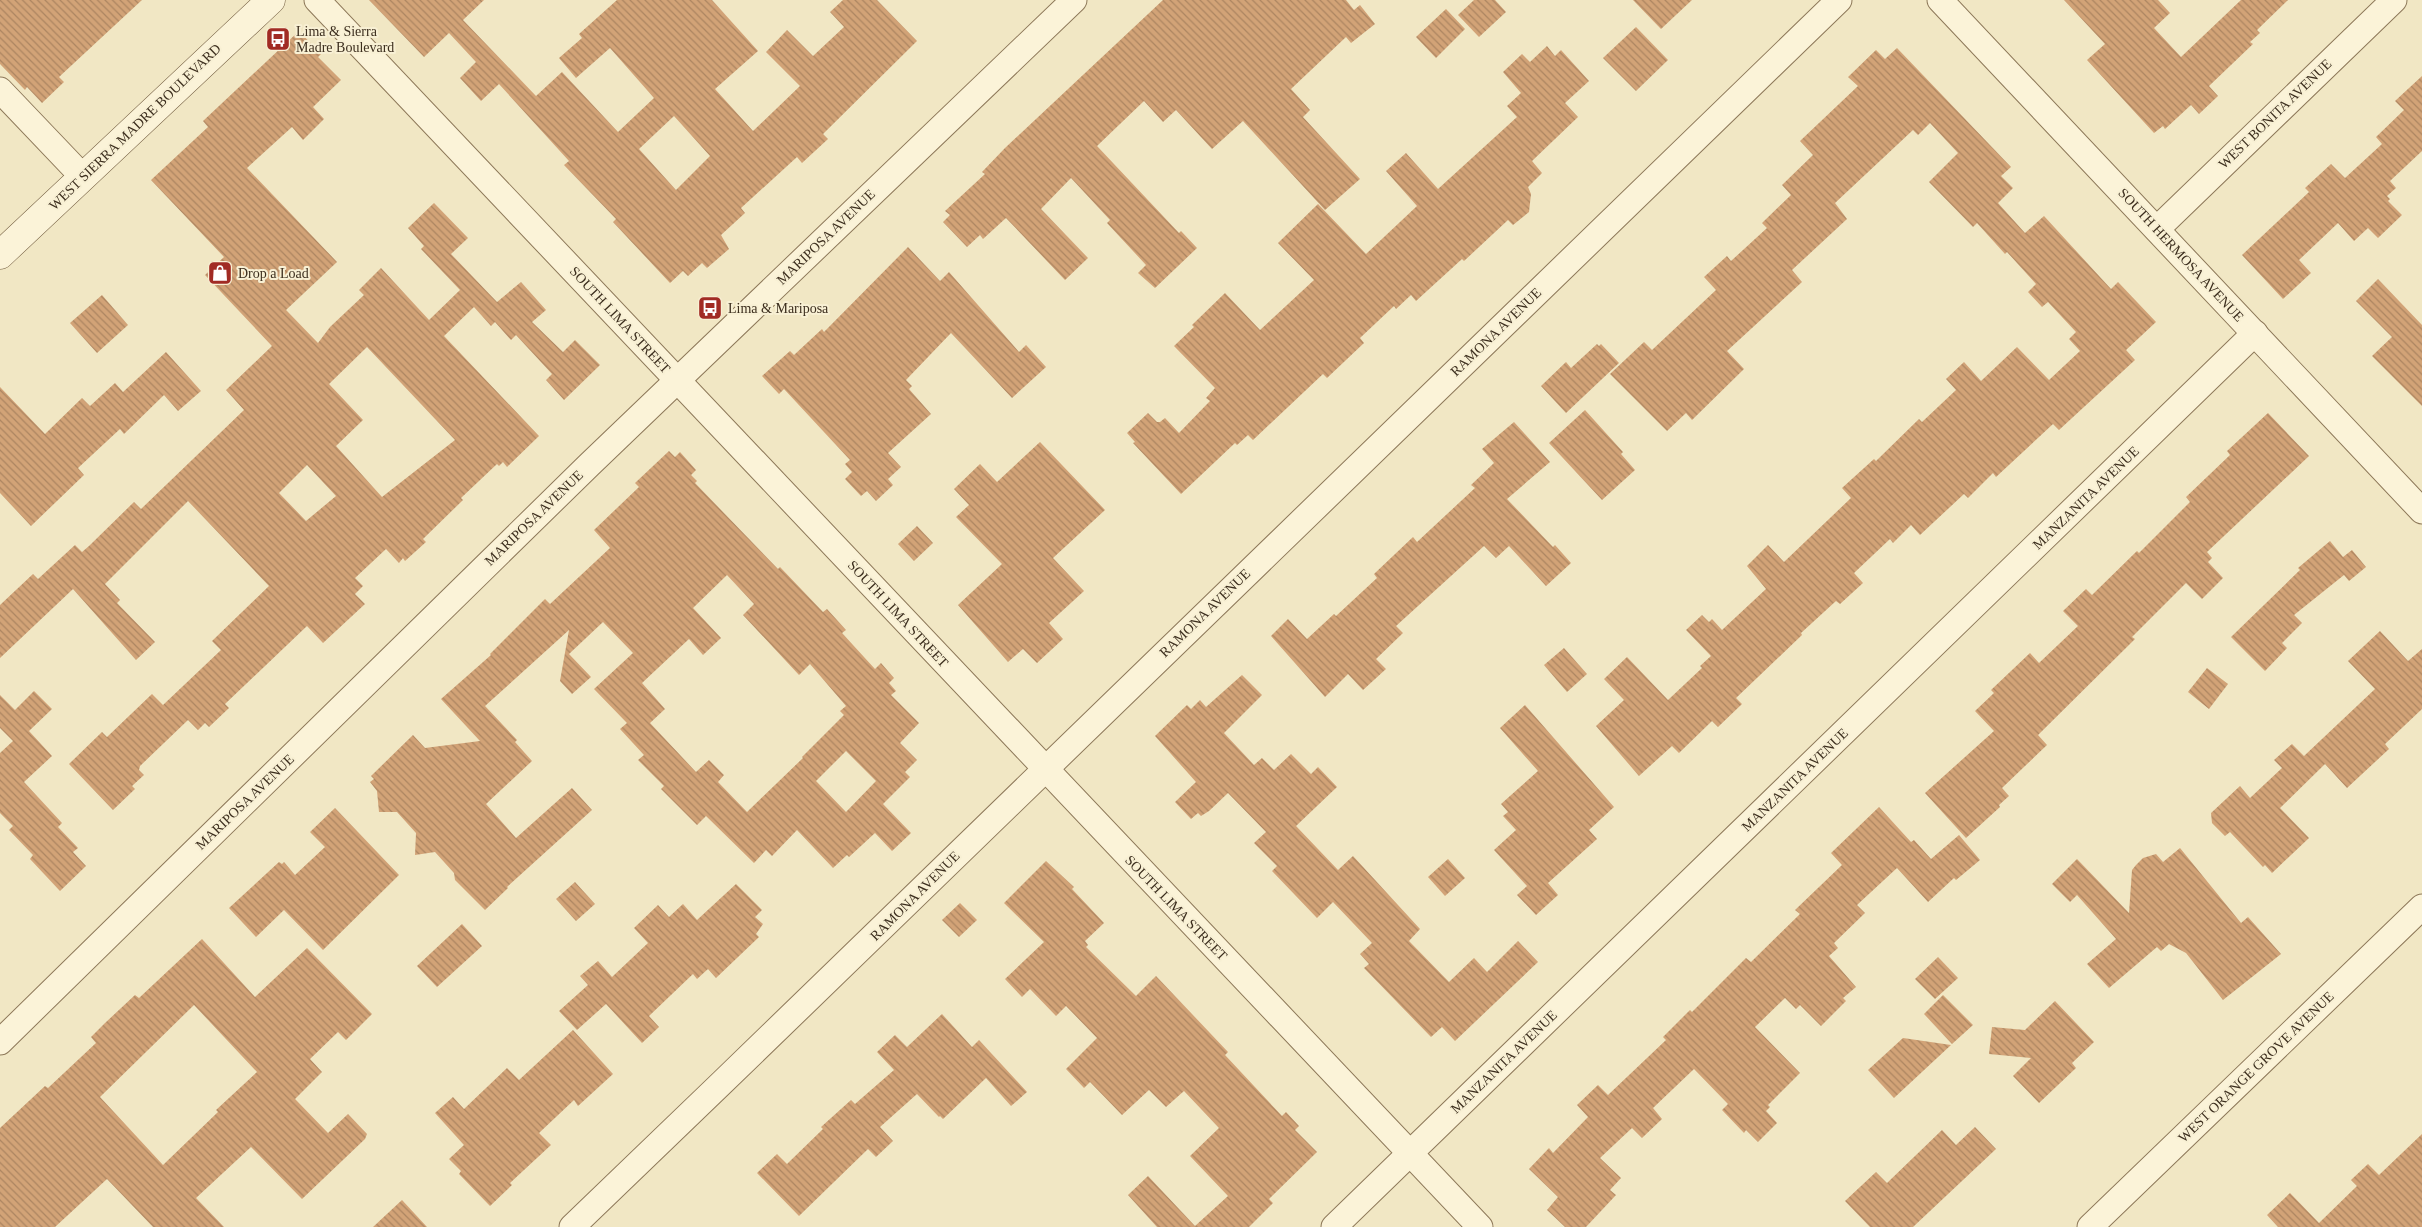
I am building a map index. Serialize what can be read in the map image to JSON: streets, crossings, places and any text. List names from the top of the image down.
{
  "streets": {
    "street": [
      "WEST BONITA AVENUE",
      "WEST SIERRA MADRE BOULEVARD",
      "MARIPOSA AVENUE",
      "SOUTH HERMOSA AVENUE",
      "SOUTH LIMA STREET",
      "RAMONA AVENUE",
      "MANZANITA AVENUE",
      "WEST ORANGE GROVE AVENUE"
    ]
  },
  "crossings": [
    ["WEST BONITA AVENUE", "SOUTH HERMOSA AVENUE"],
    ["MARIPOSA AVENUE", "SOUTH LIMA STREET"],
    ["SOUTH HERMOSA AVENUE", "MANZANITA AVENUE"],
    ["SOUTH LIMA STREET", "RAMONA AVENUE"],
    ["SOUTH LIMA STREET", "MANZANITA AVENUE"]
  ],
  "places": {
    "bus stop": ["Lima & Sierra Madre Boulevard", "Lima & Mariposa"],
    "shop": ["Drop a Load"]
  }
}
